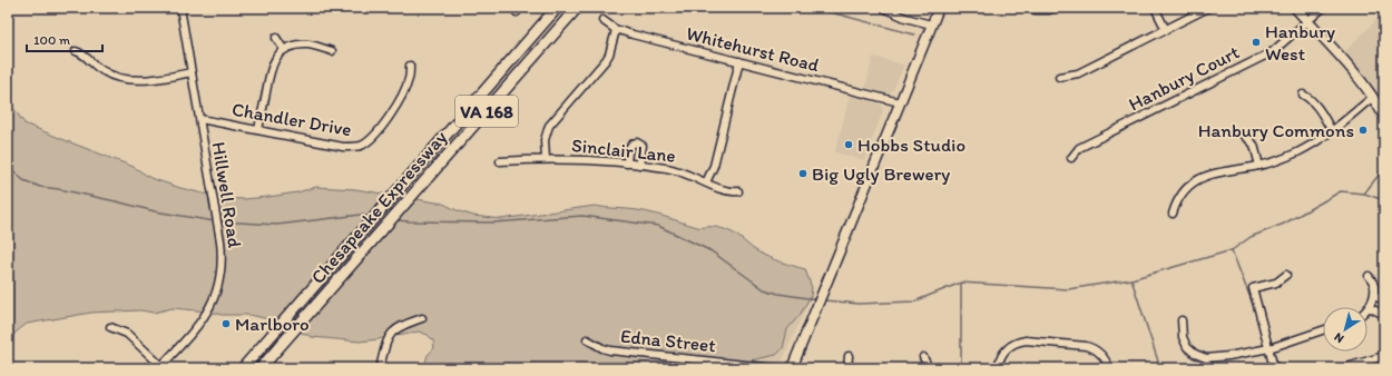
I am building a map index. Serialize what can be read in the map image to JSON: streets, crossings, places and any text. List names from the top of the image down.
{
  "streets": {
    "highway": ["VA 168", "Chesapeake Expressway"],
    "street": [
      "Whitehurst Road",
      "Hanbury Court",
      "Chandler Drive",
      "Sinclair Lane",
      "Hillwell Road",
      "Edna Street"
    ]
  },
  "crossings": [
    ["Chandler Drive", "Hillwell Road"]
  ],
  "places": [
    "Hanbury West",
    "Hanbury Commons",
    "Hobbs Studio",
    "Big Ugly Brewery",
    "Marlboro"
  ],
  "scale_bar": "100 m",
  "north": "bottom left"
}
